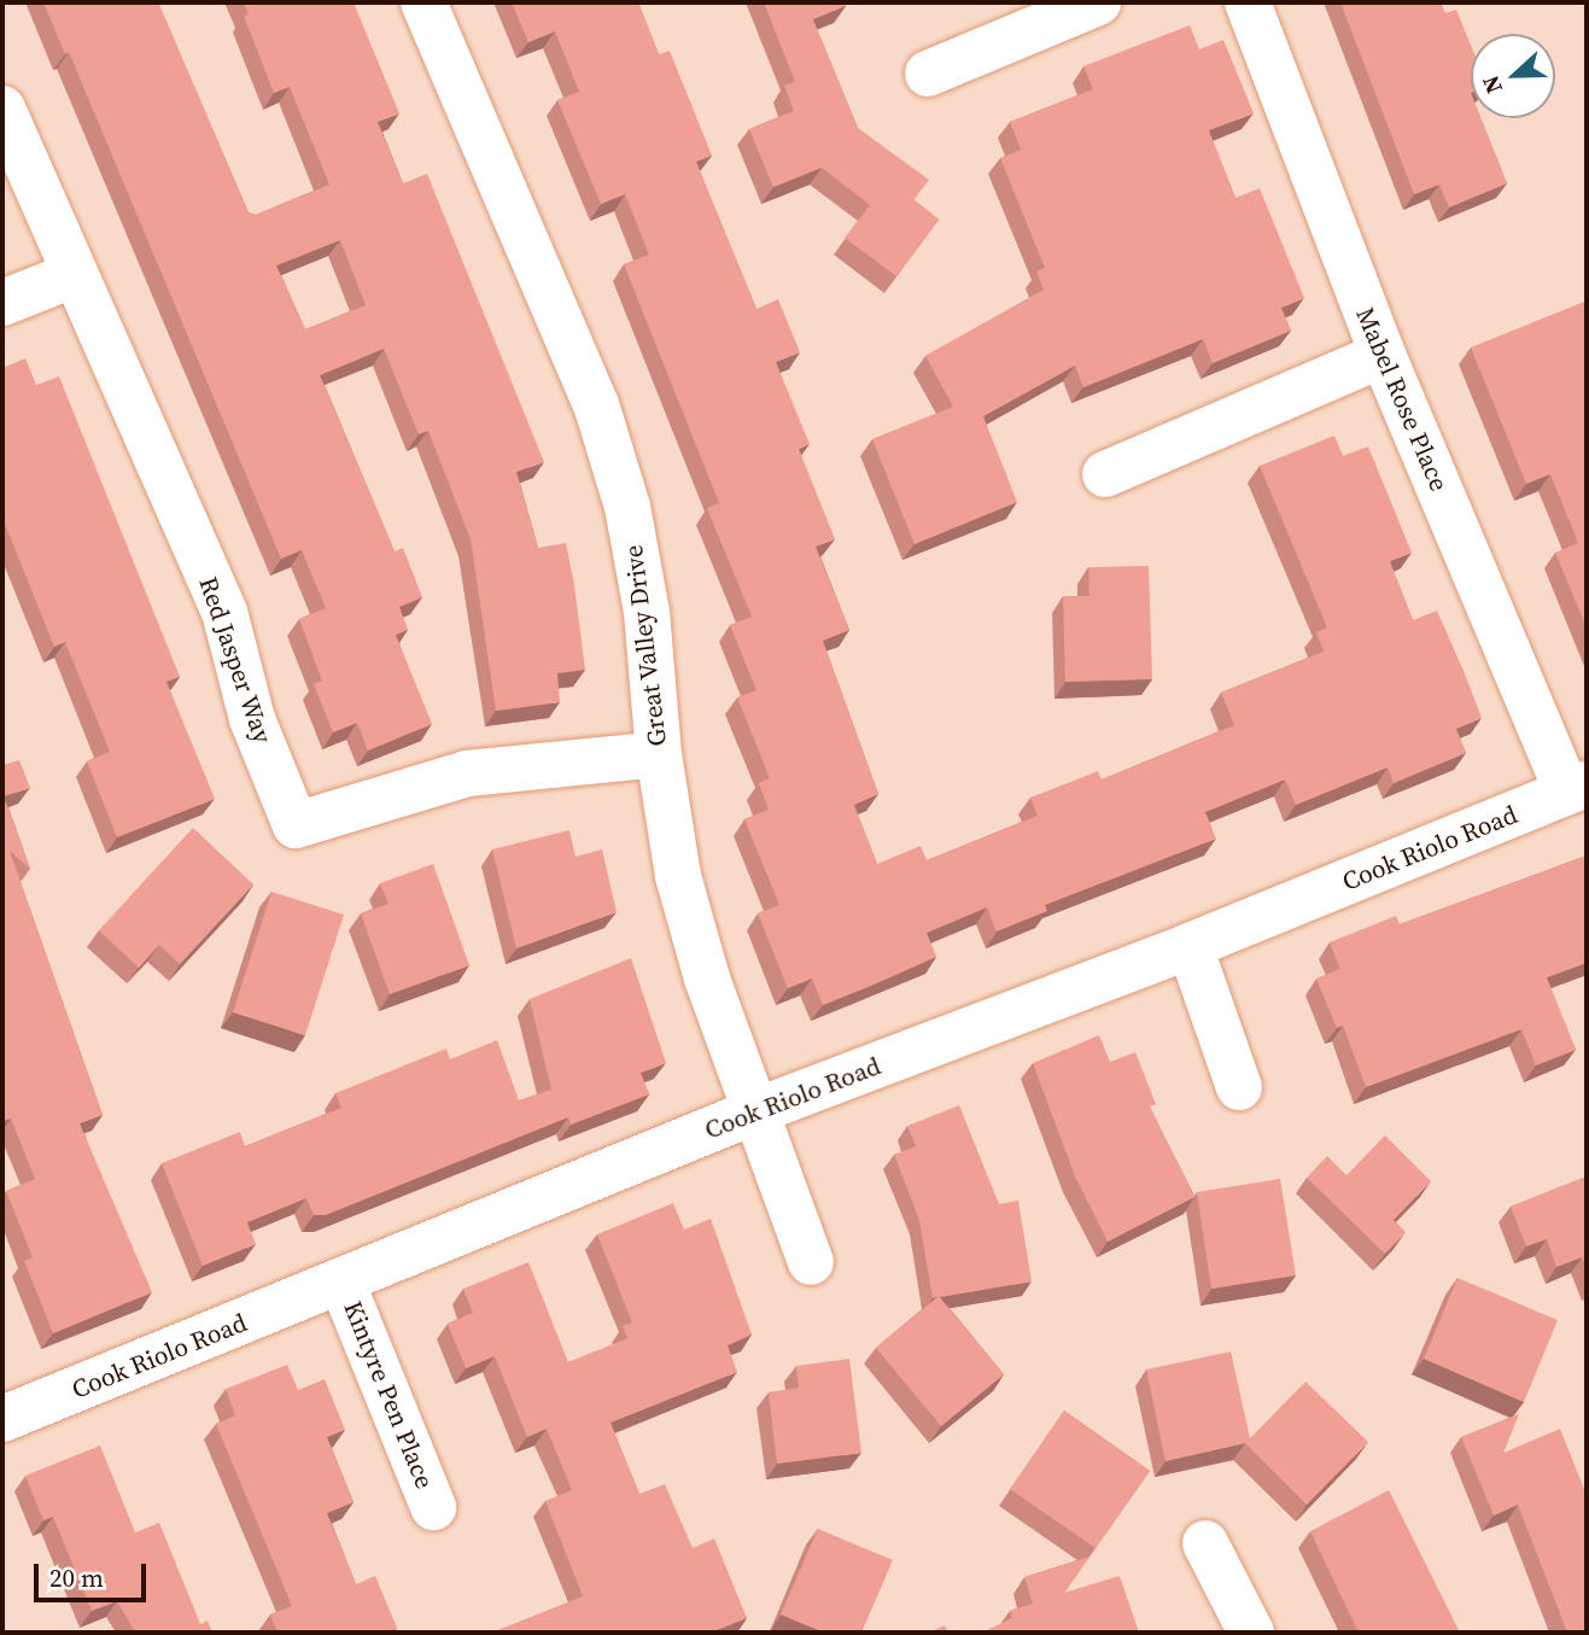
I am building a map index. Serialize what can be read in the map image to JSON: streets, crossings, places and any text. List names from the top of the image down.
{
  "streets": {
    "street": [
      "Mabel Rose Place",
      "Great Valley Drive",
      "Red Jasper Way",
      "Cook Riolo Road",
      "Kintyre Pen Place"
    ]
  },
  "crossings": [
    ["Mabel Rose Place", "Cook Riolo Road"],
    ["Great Valley Drive", "Red Jasper Way"],
    ["Great Valley Drive", "Cook Riolo Road"],
    ["Cook Riolo Road", "Kintyre Pen Place"]
  ],
  "scale_bar": "20 m",
  "north": "left"
}
